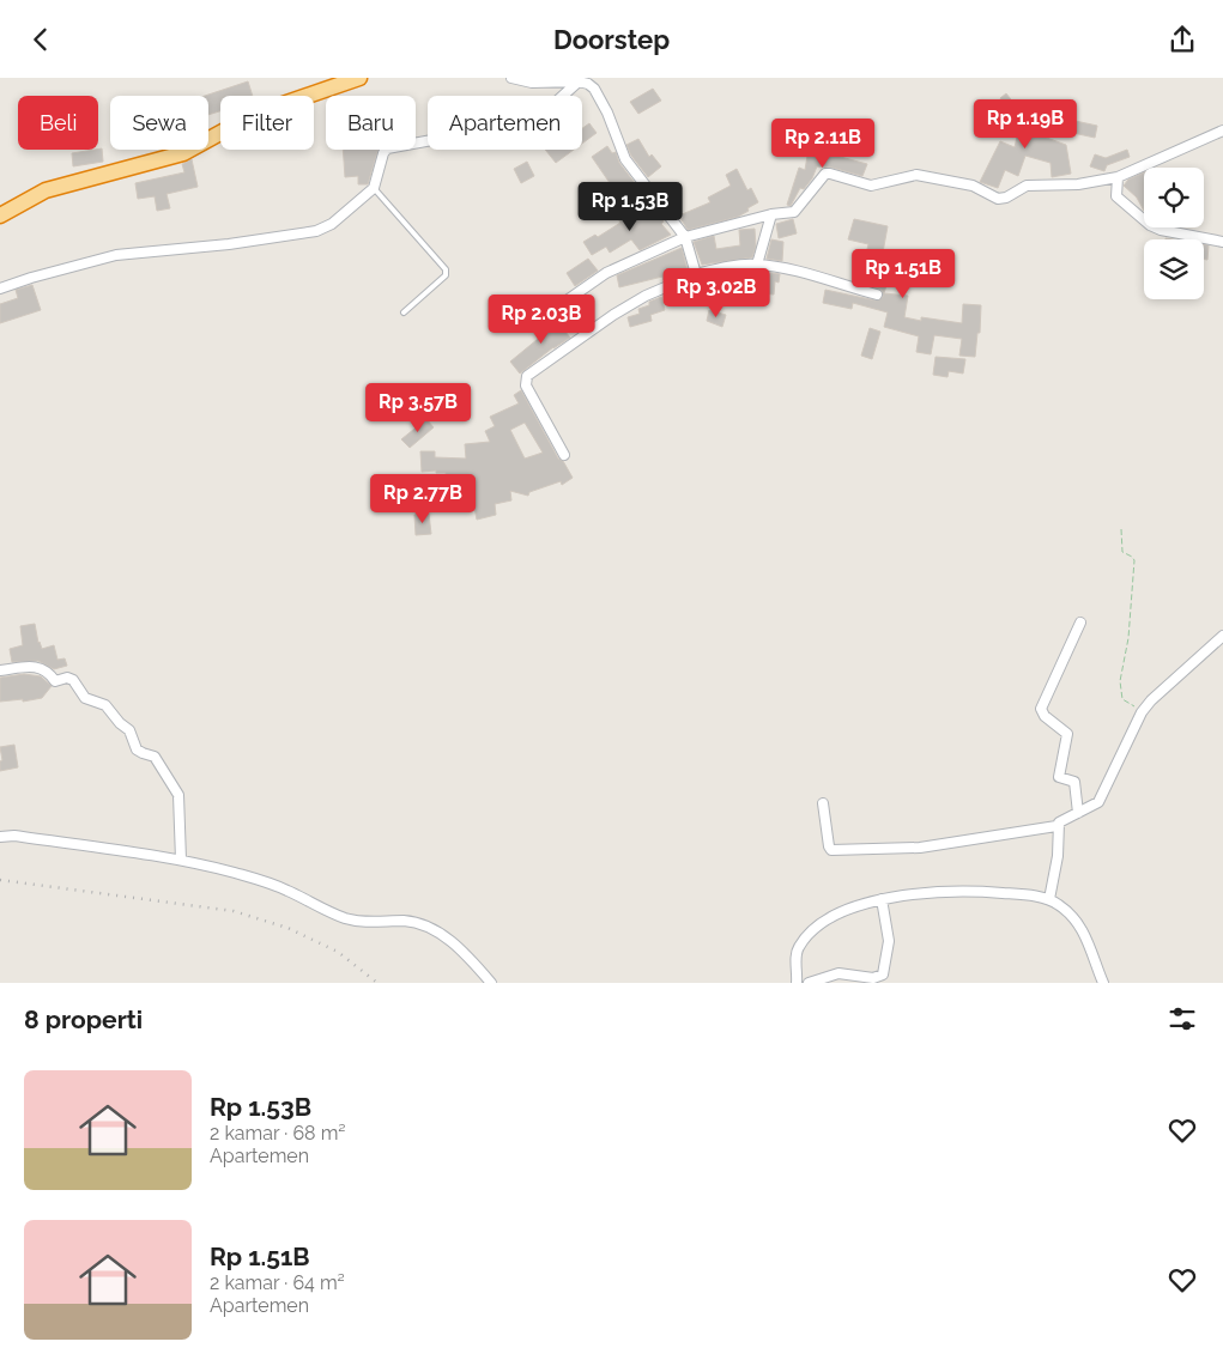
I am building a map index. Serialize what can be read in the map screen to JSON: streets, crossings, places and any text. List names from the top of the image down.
{
  "page": {
    "header": "Doorstep",
    "chip": [
      "Beli",
      "Sewa",
      "Filter",
      "Baru",
      "Apartemen"
    ],
    "price": [
      "Rp 1.19B",
      "Rp 2.11B",
      "Rp 1.53B",
      "Rp 1.51B",
      "Rp 3.02B",
      "Rp 2.03B",
      "Rp 3.57B",
      "Rp 2.77B"
    ],
    "heading": "8 properti",
    "list": [
      {
        "name": "Rp 1.53B",
        "note": "2 kamar · 68 m² · Apartemen"
      },
      {
        "name": "Rp 1.51B",
        "note": "2 kamar · 64 m² · Apartemen"
      }
    ]
  }
}
